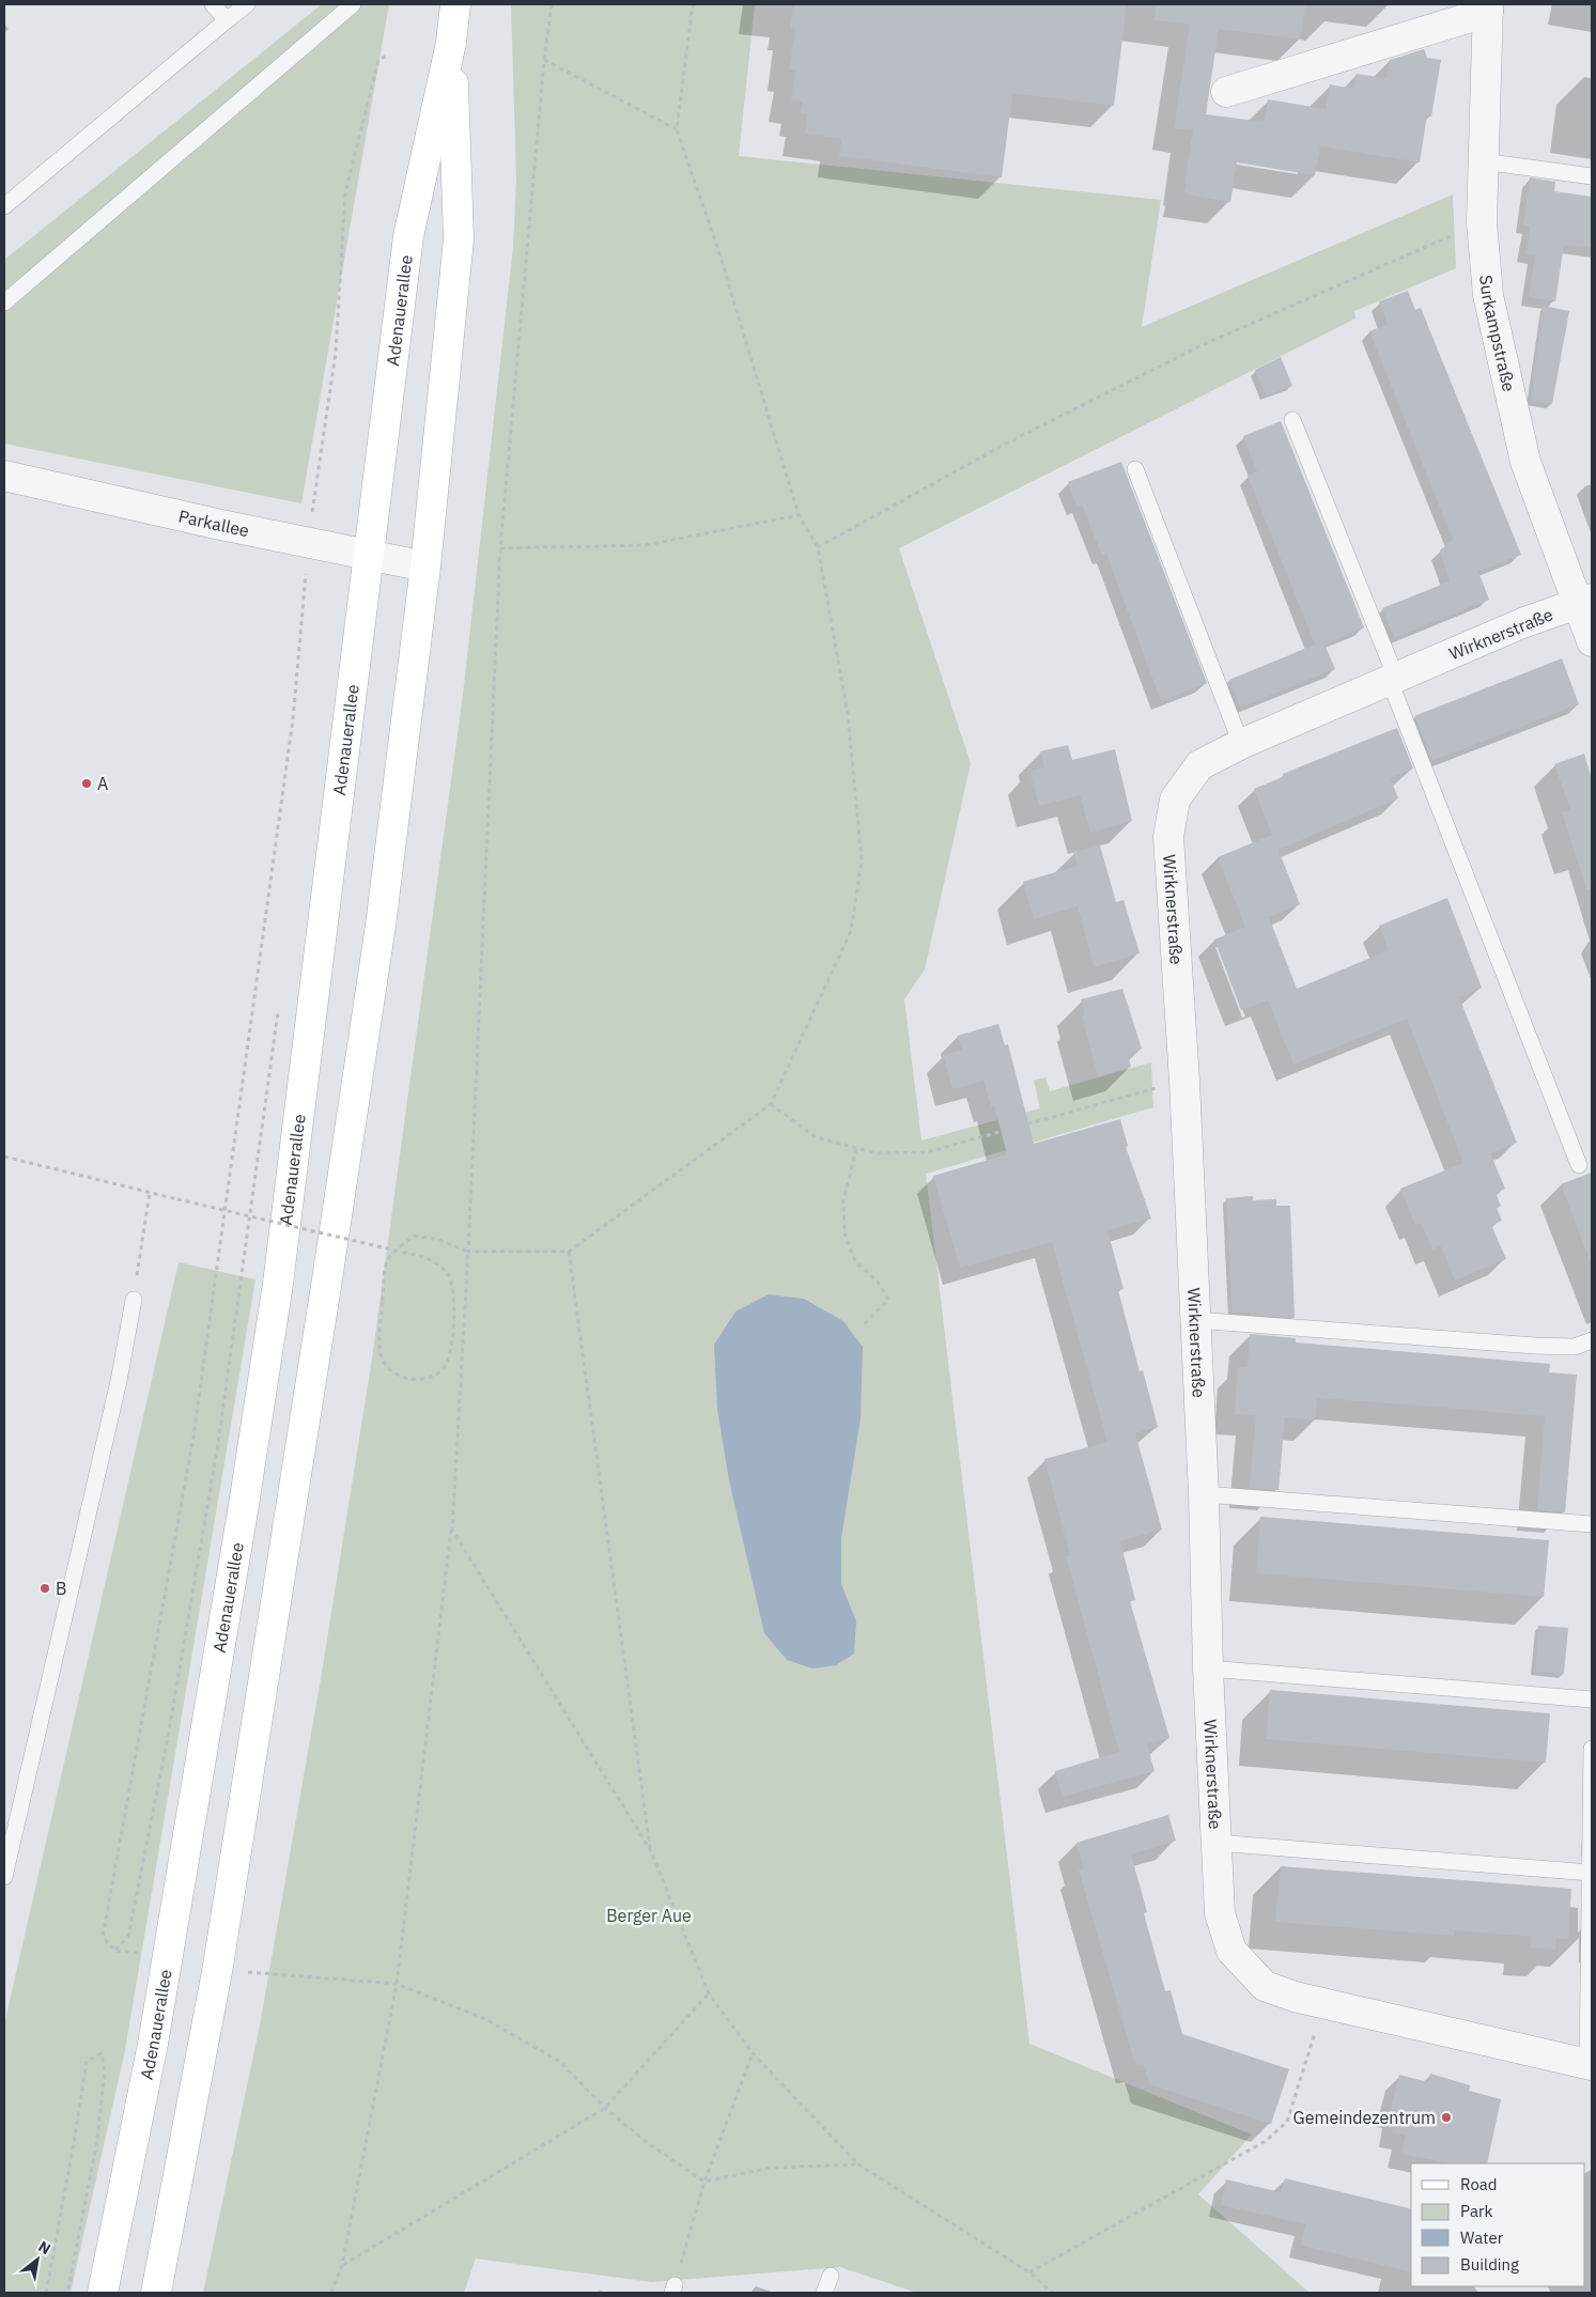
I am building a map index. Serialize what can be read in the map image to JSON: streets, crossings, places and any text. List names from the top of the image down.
{
  "streets": {
    "main road": ["Adenauerallee"],
    "street": ["Surkampstraße", "Parkallee", "Wirknerstraße"]
  },
  "crossings": [
    ["Adenauerallee", "Parkallee"],
    ["Surkampstraße", "Wirknerstraße"]
  ],
  "parks": ["Berger Aue"],
  "places": ["A", "B", "Gemeindezentrum"],
  "legend": [
    "Road",
    "Park",
    "Water",
    "Building"
  ],
  "north": "top right"
}
